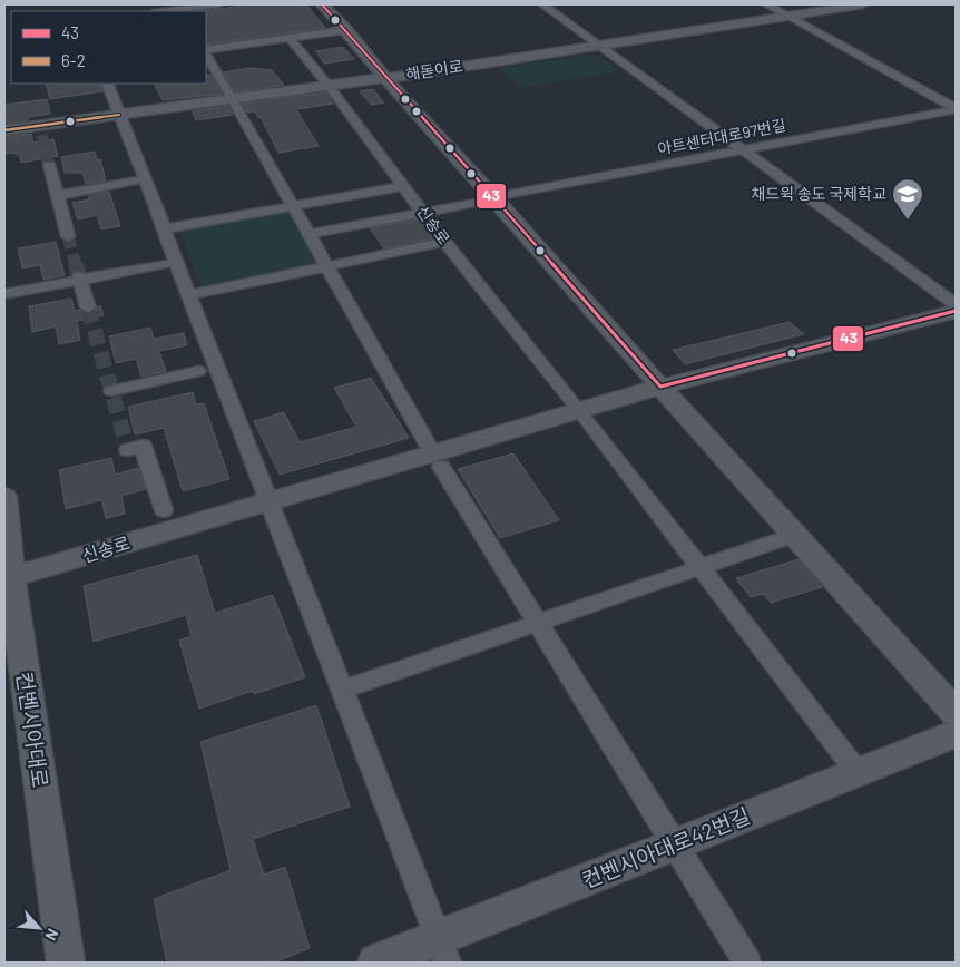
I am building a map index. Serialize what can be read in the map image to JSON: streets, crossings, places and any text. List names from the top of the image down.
{
  "streets": {
    "street": [
      "해돋이로",
      "아트센터대로97번길",
      "신송로",
      "컨벤시아대로",
      "컨벤시아대로42번길"
    ]
  },
  "crossings": [
    ["해돋이로", "신송로"],
    ["신송로", "컨벤시아대로"]
  ],
  "places": {
    "school or university": ["채드윅 송도 국제학교"]
  },
  "lines": ["transit line 43", "transit line 6-2"],
  "legend": ["43", "6-2"],
  "north": "bottom right"
}
